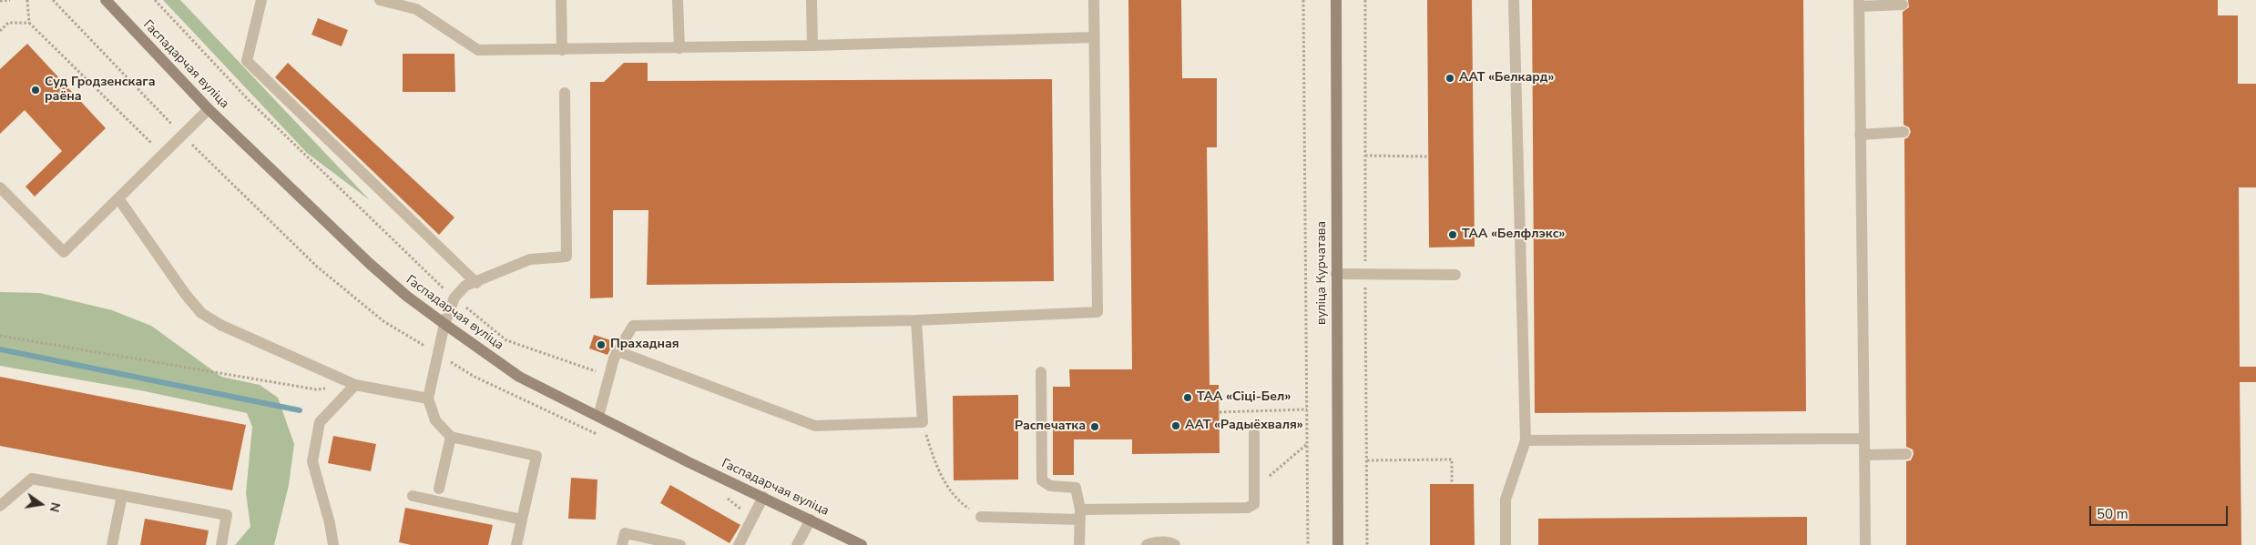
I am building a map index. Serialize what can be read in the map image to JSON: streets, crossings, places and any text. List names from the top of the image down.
{
  "streets": {
    "street": ["Гаспадарчая вуліца", "вуліца Курчатава"]
  },
  "places": [
    "ААТ «Белкард»",
    "Суд Гродзенскага раёна",
    "ТАА «Белфлэкс»",
    "Прахадная",
    "ТАА «Сіці-Бел»",
    "ААТ «Радыёхваля»",
    "Распечатка"
  ],
  "scale_bar": "50 m",
  "north": "right"
}
